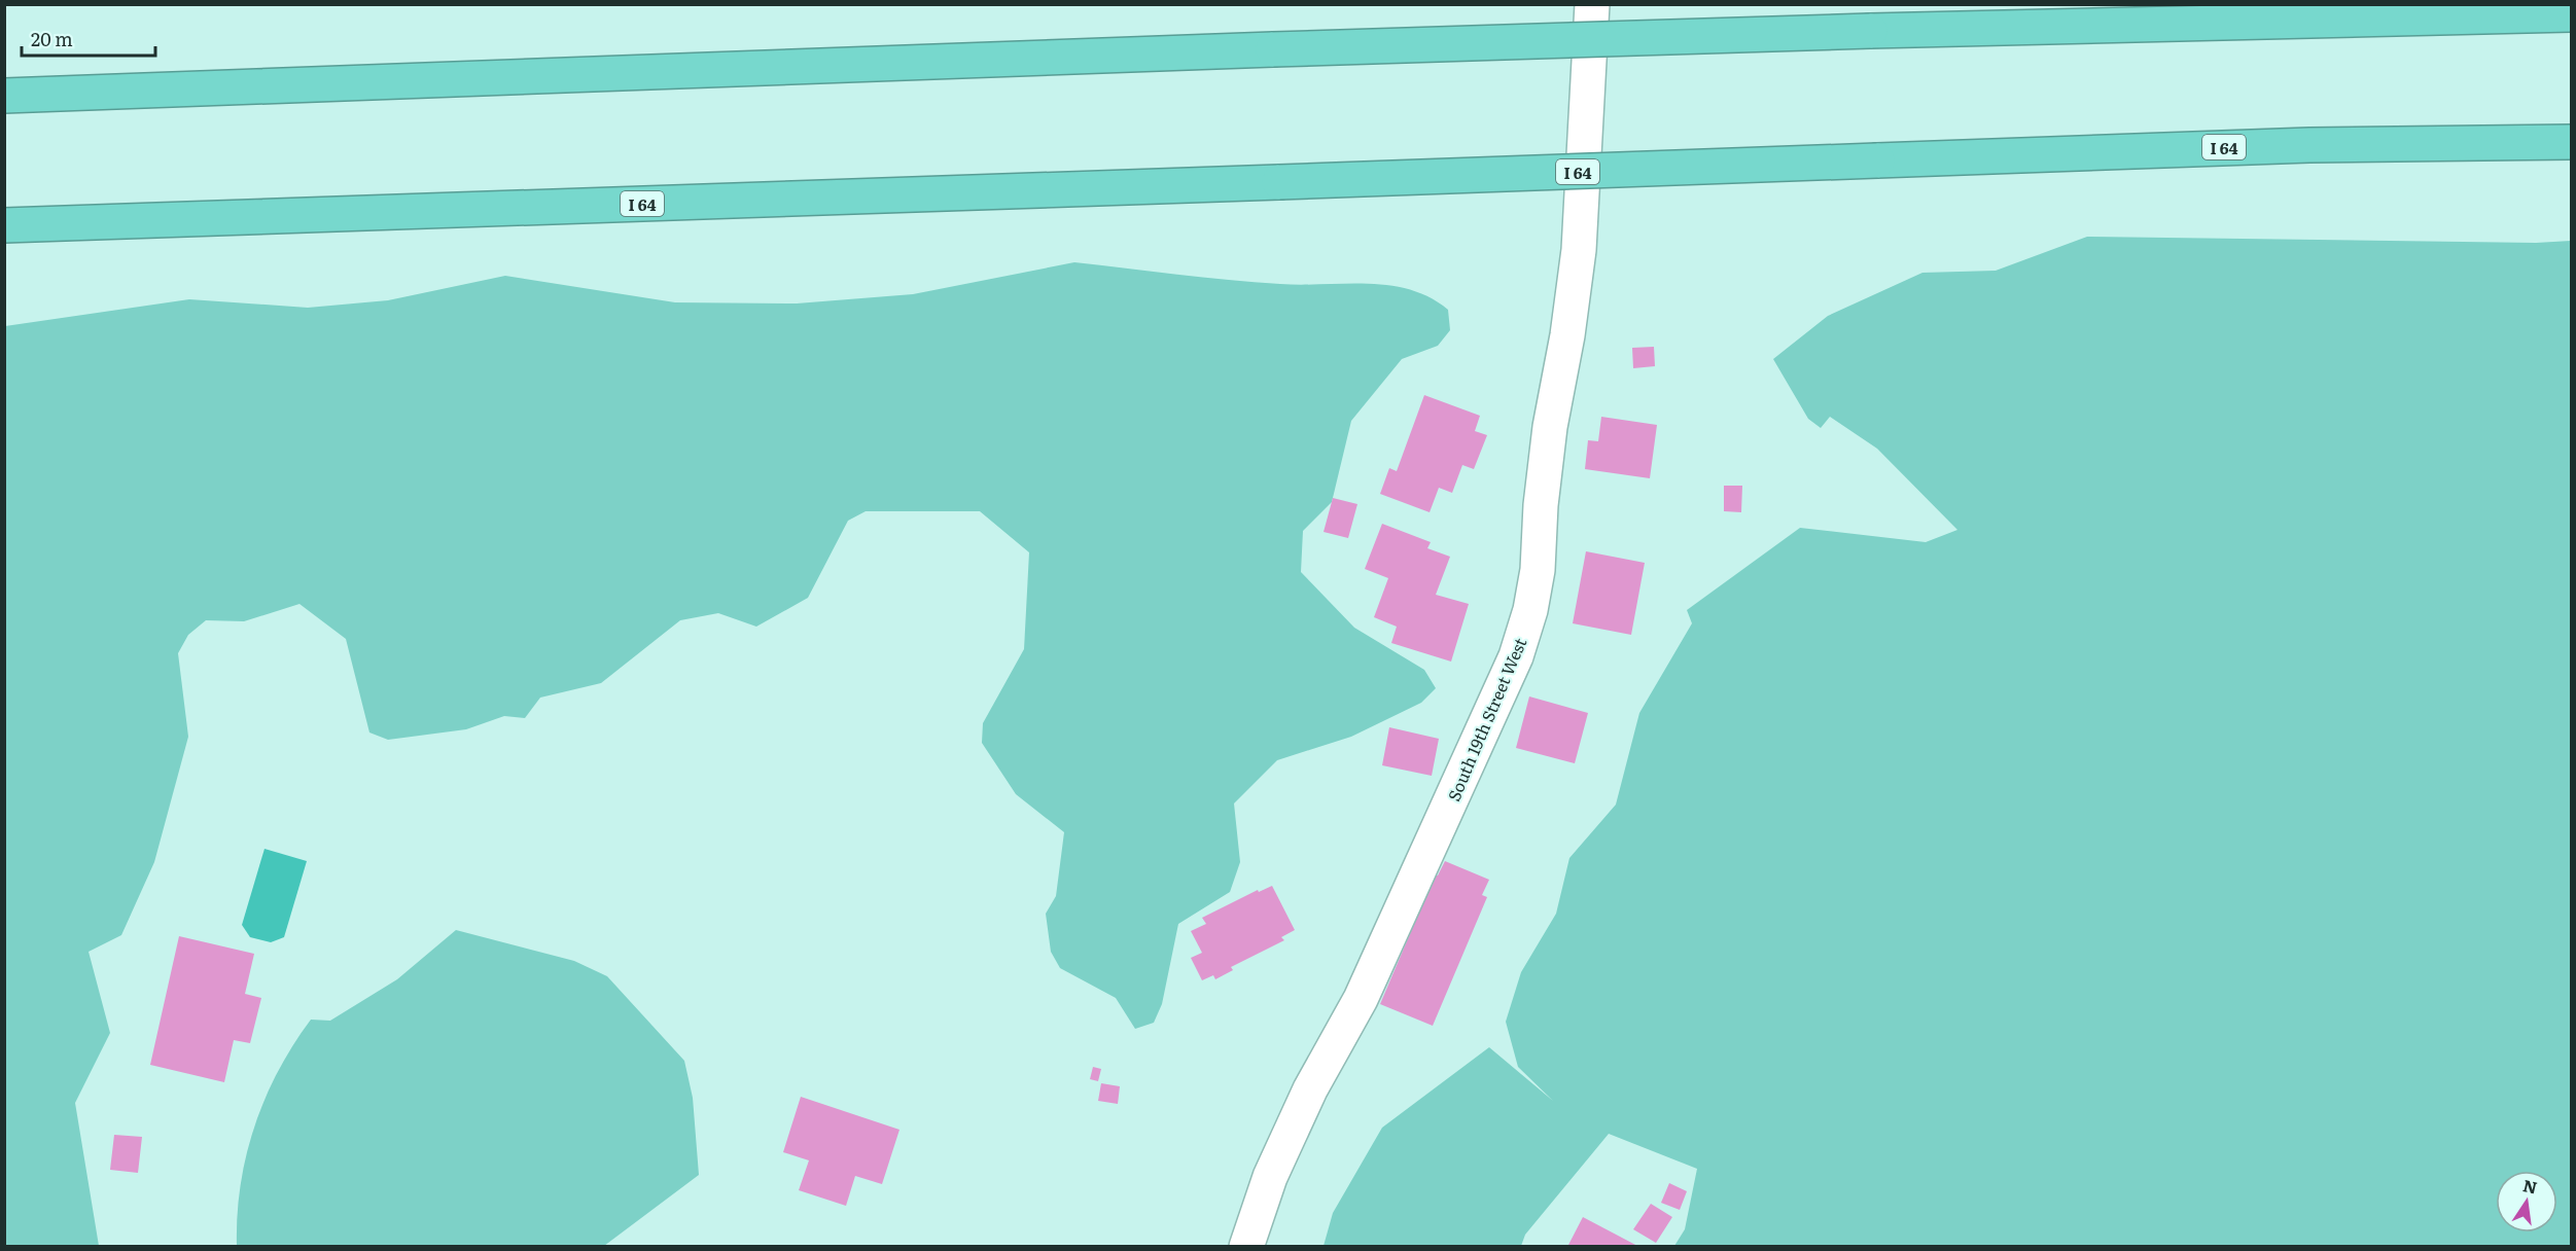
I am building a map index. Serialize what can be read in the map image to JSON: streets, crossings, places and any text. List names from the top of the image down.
{
  "streets": {
    "highway": ["I 64"],
    "street": ["South 19th Street West"]
  },
  "scale_bar": "20 m",
  "north": "top"
}
